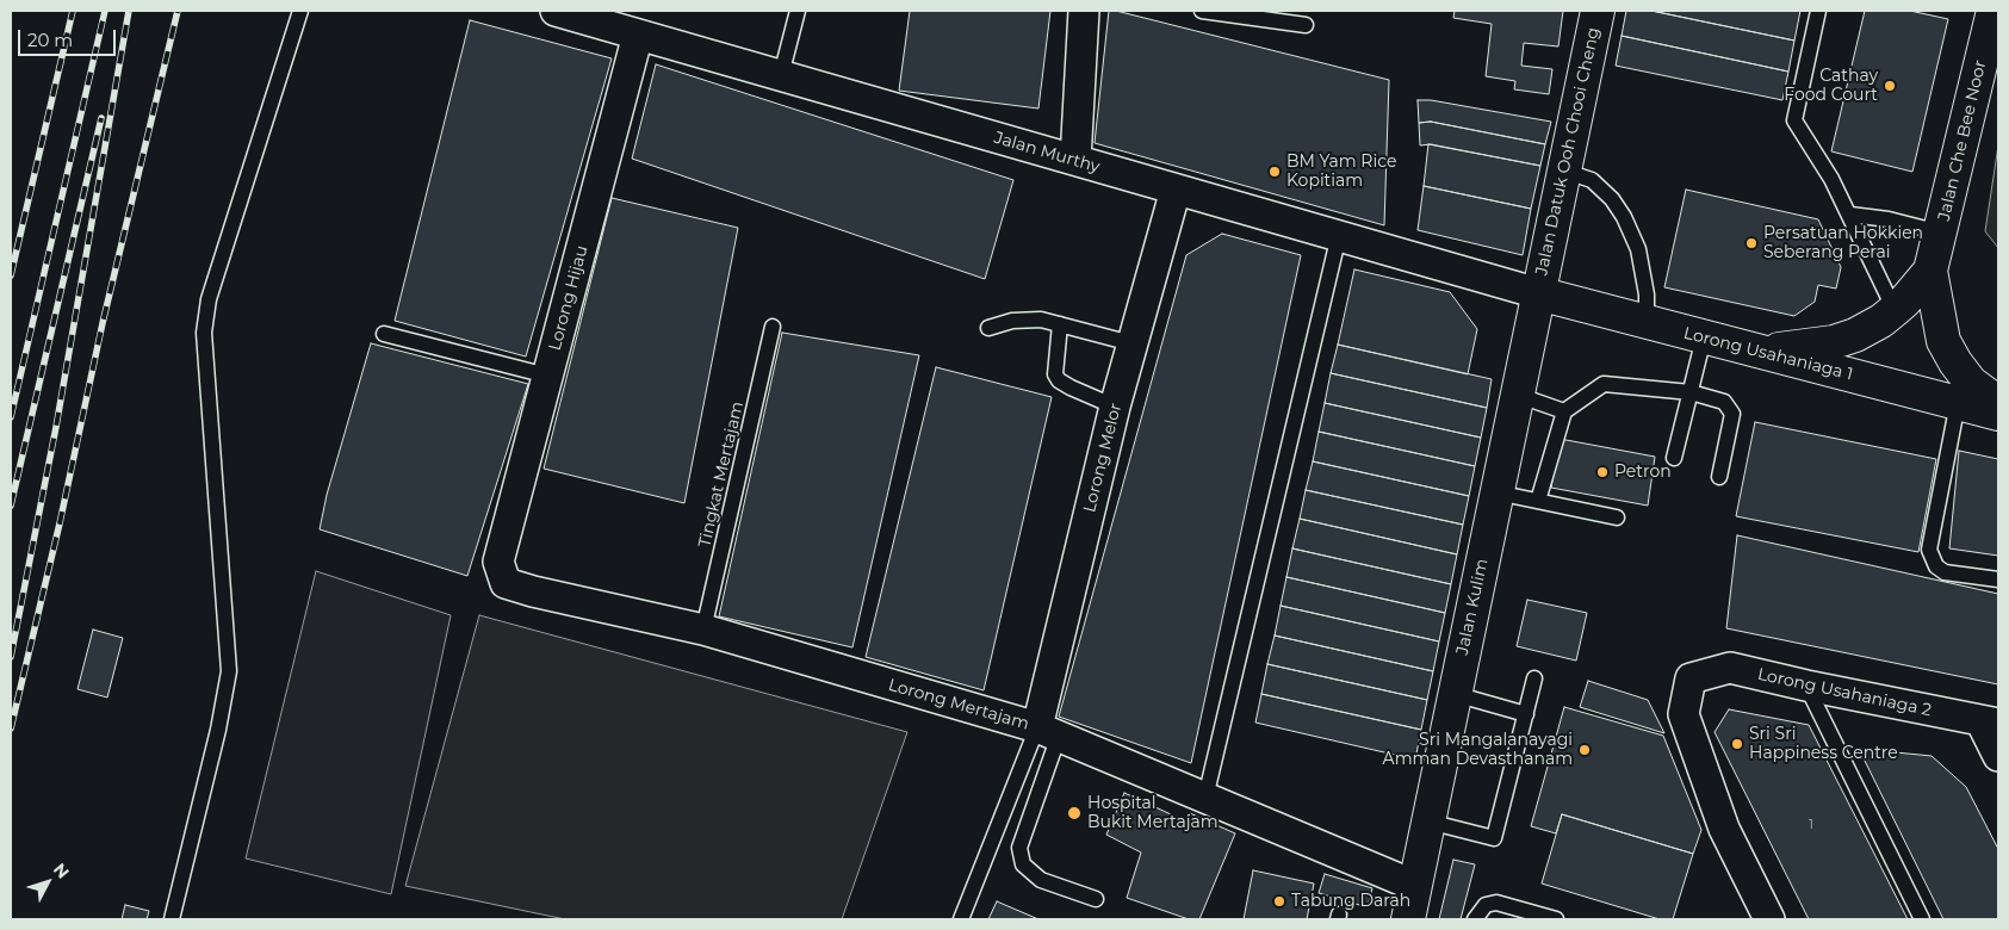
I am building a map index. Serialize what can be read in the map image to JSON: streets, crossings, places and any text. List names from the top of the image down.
{
  "streets": {
    "main road": [
      "Jalan Che Bee Noor",
      "Jalan Datuk Ooh Chooi Cheng",
      "Lorong Usahaniaga 1",
      "Jalan Kulim"
    ],
    "street": [
      "Jalan Murthy",
      "Lorong Hijau",
      "Lorong Melor",
      "Lorong Usahaniaga 2",
      "Lorong Mertajam"
    ],
    "lane": ["Tingkat Mertajam"]
  },
  "crossings": [
    ["Jalan Datuk Ooh Chooi Cheng", "Jalan Murthy"],
    ["Jalan Datuk Ooh Chooi Cheng", "Lorong Usahaniaga 1"],
    ["Jalan Datuk Ooh Chooi Cheng", "Jalan Kulim"],
    ["Jalan Murthy", "Lorong Hijau"],
    ["Jalan Murthy", "Lorong Usahaniaga 1"],
    ["Jalan Murthy", "Lorong Melor"],
    ["Jalan Murthy", "Jalan Kulim"],
    ["Lorong Hijau", "Lorong Mertajam"],
    ["Lorong Usahaniaga 1", "Jalan Kulim"],
    ["Lorong Melor", "Lorong Mertajam"],
    ["Tingkat Mertajam", "Lorong Mertajam"],
    ["Jalan Kulim", "Lorong Mertajam"]
  ],
  "places": [
    "Cathay Food Court",
    "BM Yam Rice Kopitiam",
    "Persatuan Hokkien Seberang Perai",
    "Petron",
    "Sri Sri Happiness Centre",
    "Sri Mangalanayagi Amman Devasthanam",
    "Hospital Bukit Mertajam",
    "Tabung Darah"
  ],
  "house_numbers": ["1"],
  "scale_bar": "20 m",
  "north": "top right"
}
